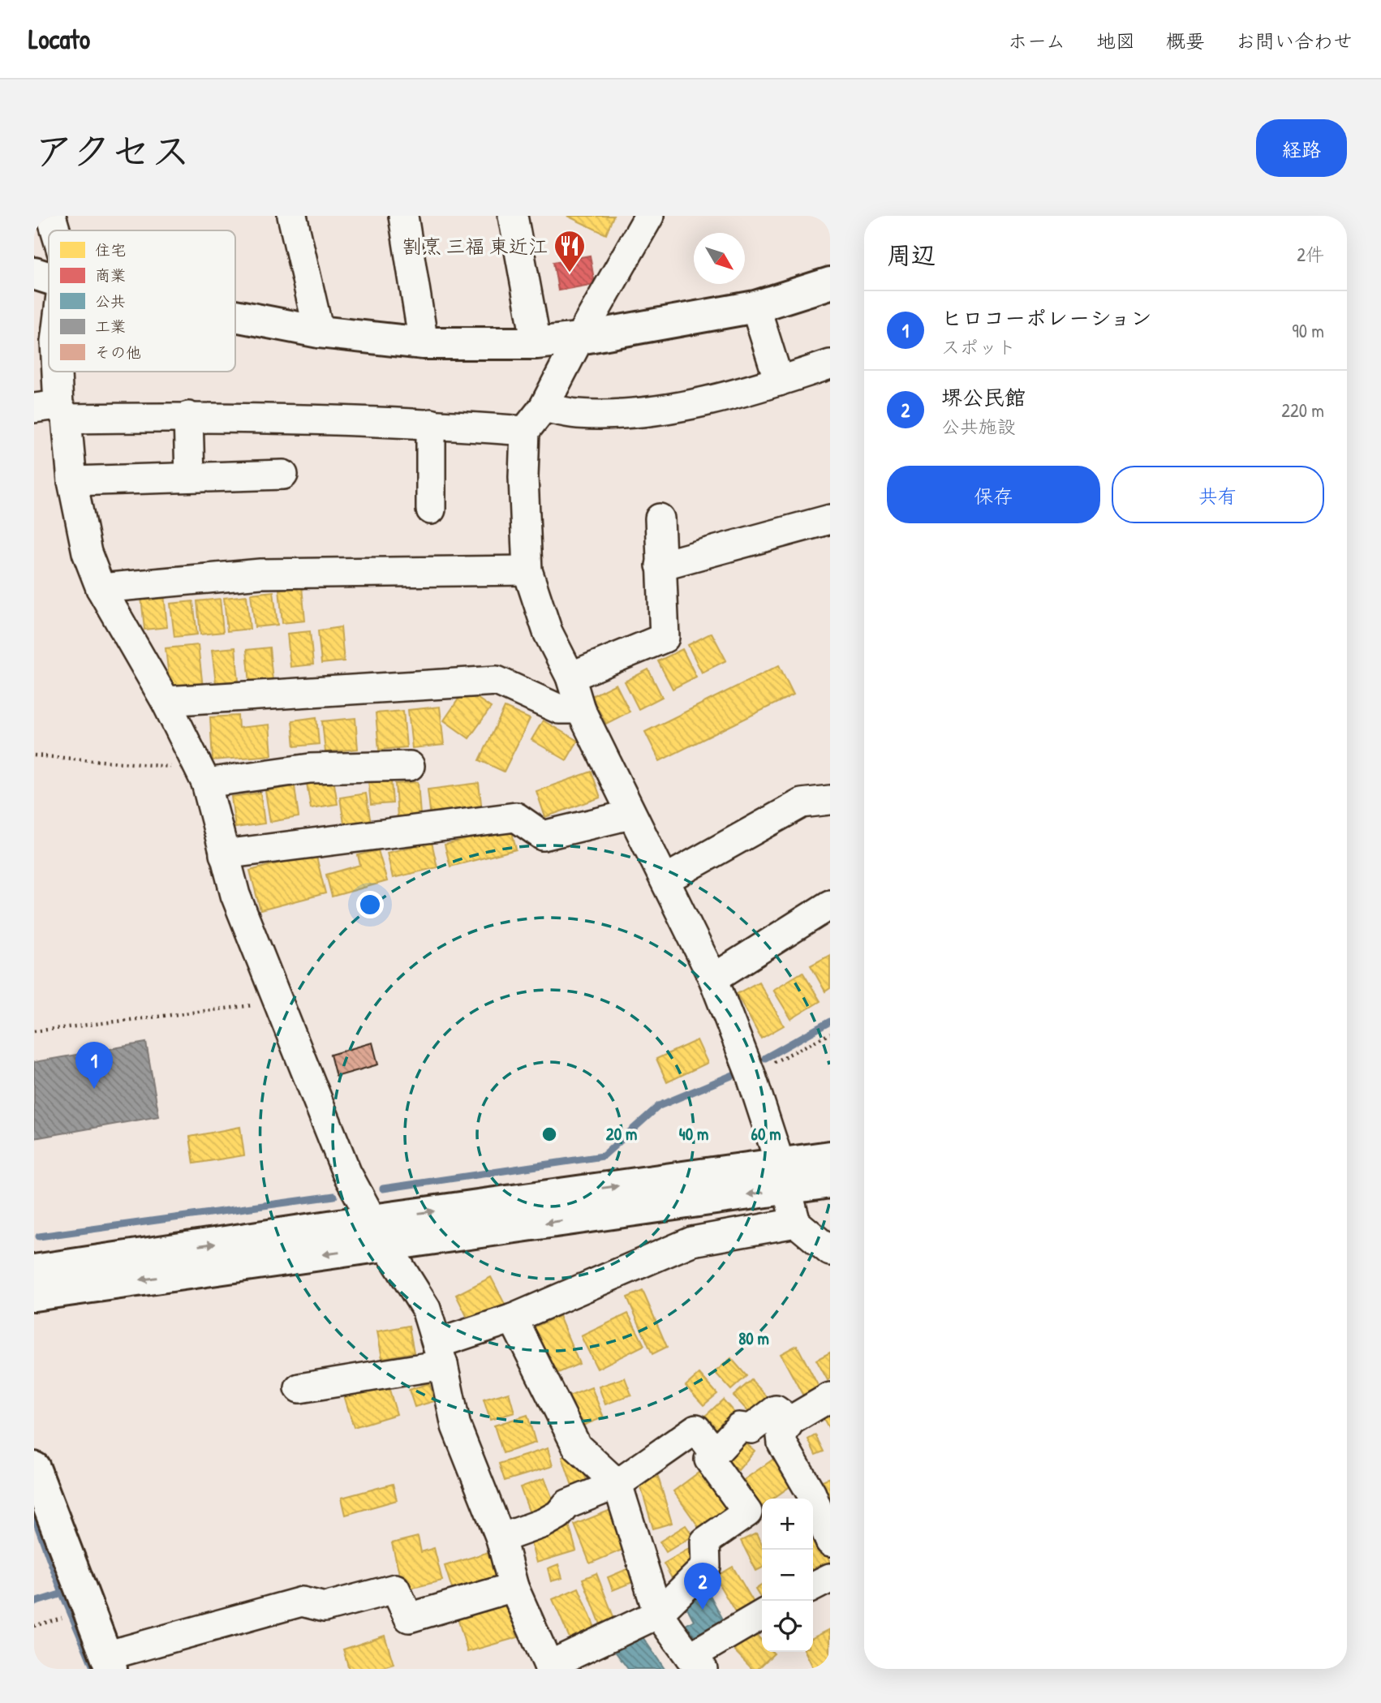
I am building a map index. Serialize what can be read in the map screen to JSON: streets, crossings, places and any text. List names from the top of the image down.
{
  "places": {
    "restaurant": ["割烹 三福 東近江"]
  },
  "legend": [
    "住宅",
    "商業",
    "公共",
    "工業",
    "その他"
  ],
  "north": "bottom right",
  "page": {
    "header": "Locato",
    "nav": [
      "ホーム",
      "地図",
      "概要",
      "お問い合わせ"
    ],
    "title": "アクセス",
    "buttons": [
      "経路",
      ["保存", "共有"]
    ],
    "heading": ["周辺", "2件"],
    "list": [
      {
        "mark": "1",
        "name": "ヒロコーポレーション",
        "note": "スポット",
        "value": "90 m"
      },
      {
        "mark": "2",
        "name": "堺公民館",
        "note": "公共施設",
        "value": "220 m"
      }
    ],
    "pins": ["1", "2"],
    "map_buttons": ["+", "−"]
  },
  "rings": [
    "20 m",
    "40 m",
    "60 m",
    "80 m"
  ]
}
